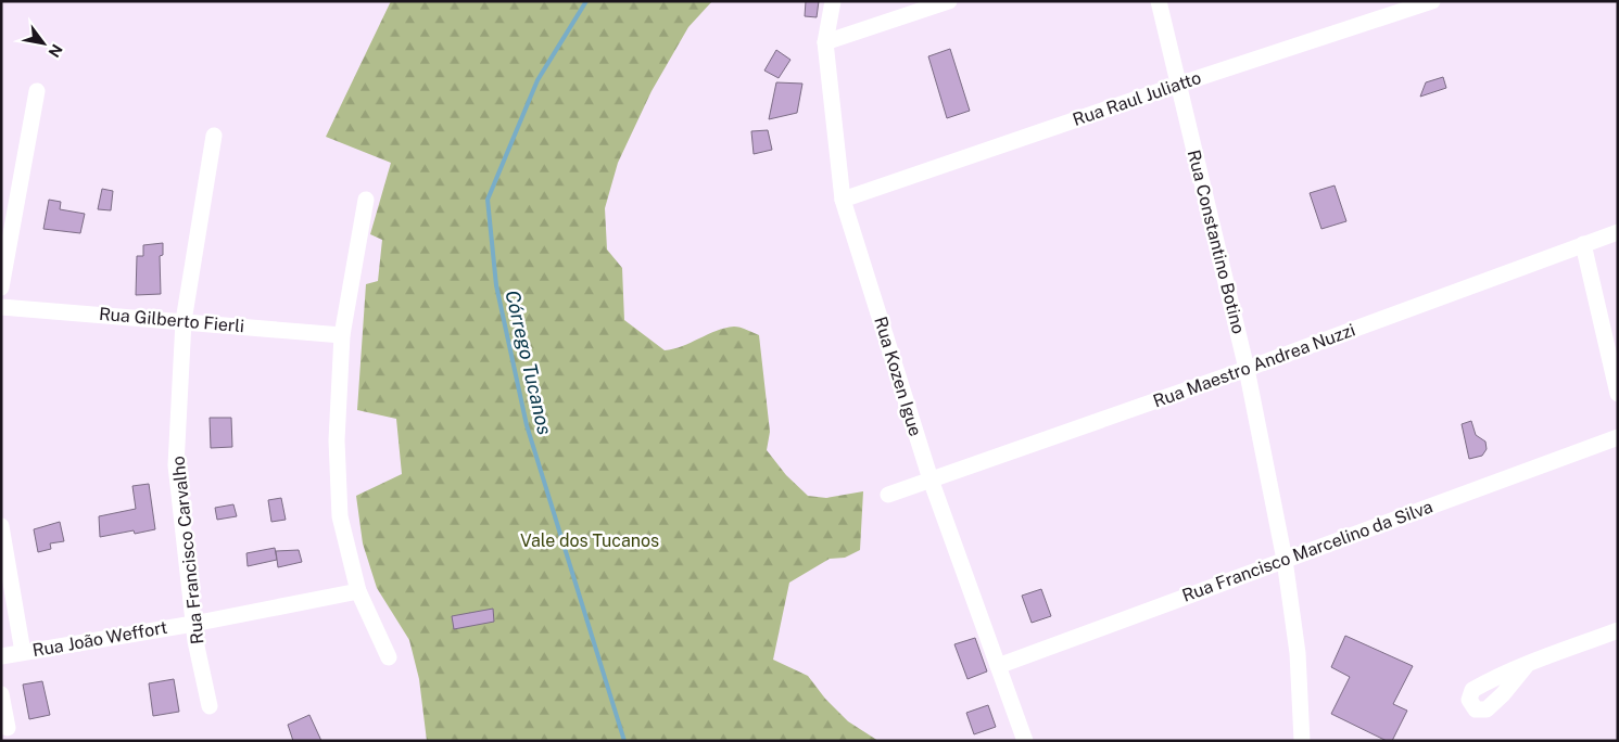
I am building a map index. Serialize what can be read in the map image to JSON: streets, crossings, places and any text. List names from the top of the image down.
{
  "streets": {
    "street": [
      "Rua Raul Juliatto",
      "Rua Constantino Botino",
      "Rua Gilberto Fierli",
      "Rua Maestro Andrea Nuzzi",
      "Rua Kozen Igue",
      "Rua Francisco Carvalho",
      "Rua Francisco Marcelino da Silva",
      "Rua João Weffort"
    ]
  },
  "crossings": [
    ["Rua Raul Juliatto", "Rua Constantino Botino"],
    ["Rua Raul Juliatto", "Rua Kozen Igue"],
    ["Rua Constantino Botino", "Rua Maestro Andrea Nuzzi"],
    ["Rua Constantino Botino", "Rua Francisco Marcelino da Silva"],
    ["Rua Gilberto Fierli", "Rua Francisco Carvalho"],
    ["Rua Maestro Andrea Nuzzi", "Rua Kozen Igue"],
    ["Rua Kozen Igue", "Rua Francisco Marcelino da Silva"],
    ["Rua Francisco Carvalho", "Rua João Weffort"]
  ],
  "water": ["Córrego Tucanos"],
  "parks": ["Vale dos Tucanos"],
  "north": "bottom right"
}
